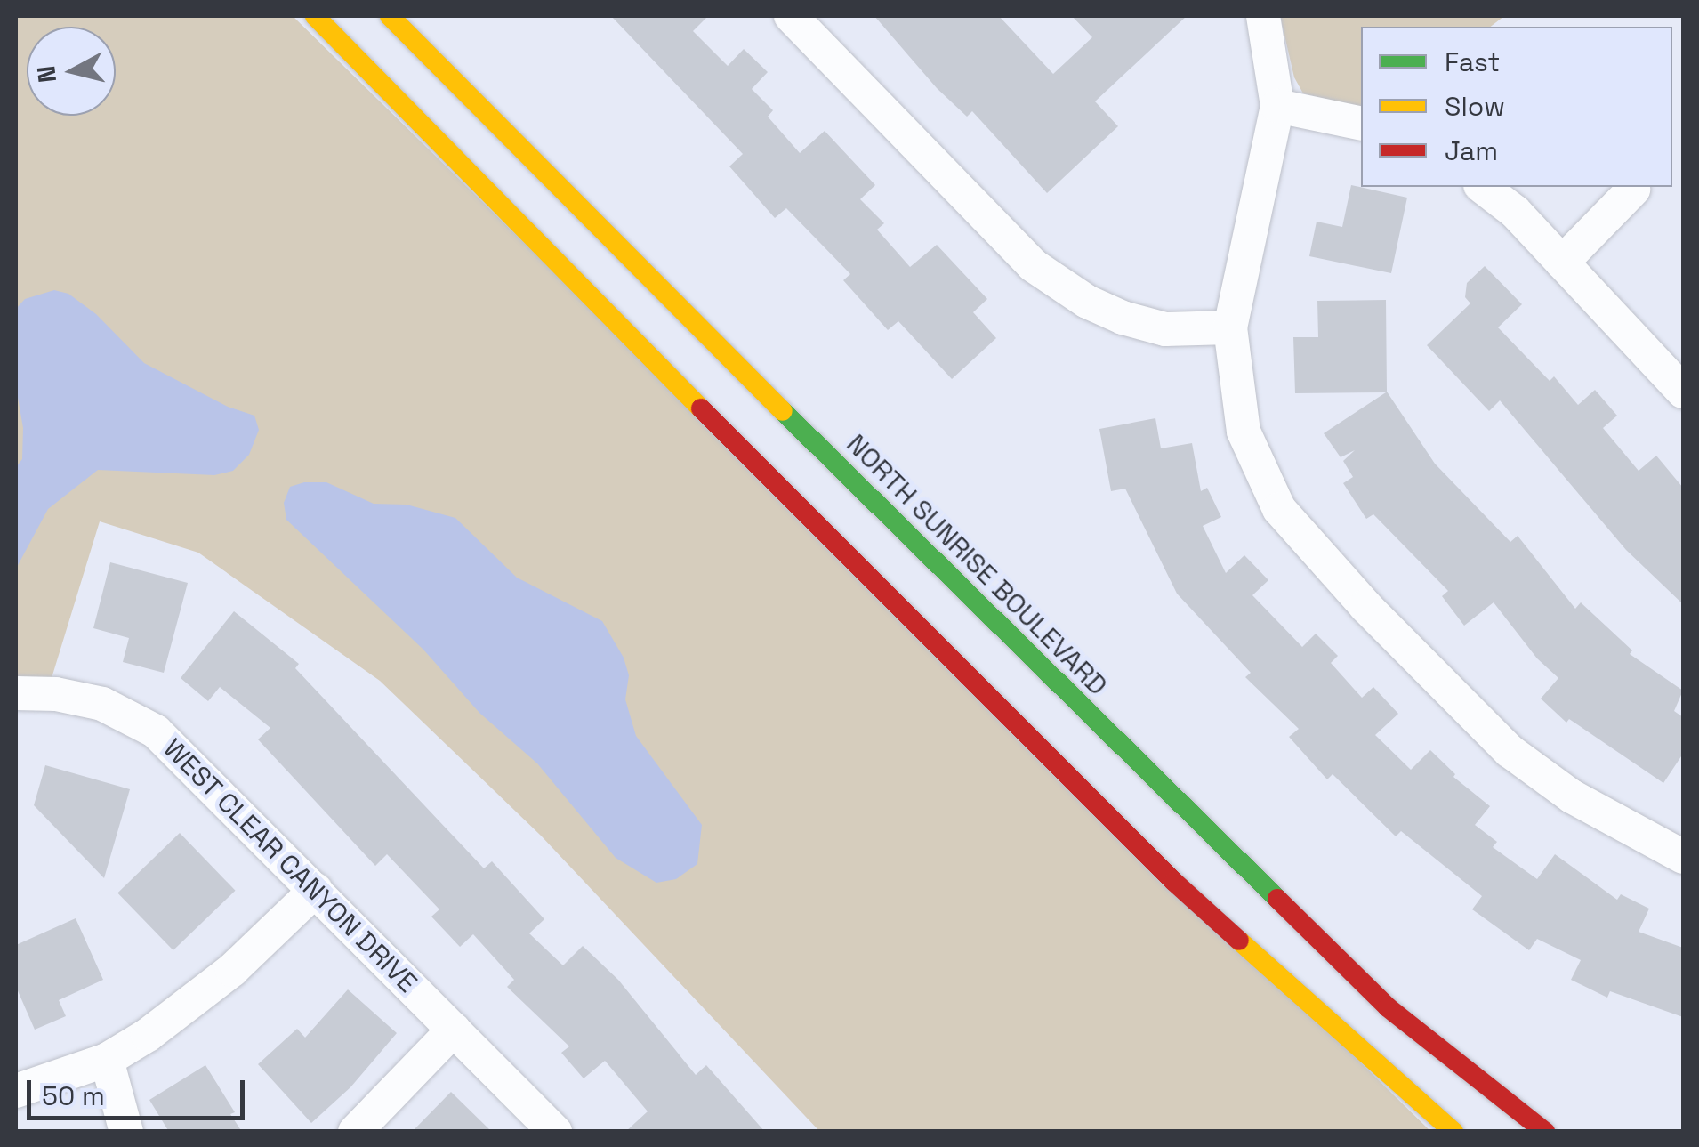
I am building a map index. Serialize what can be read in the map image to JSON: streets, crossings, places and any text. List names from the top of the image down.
{
  "streets": {
    "street": ["NORTH SUNRISE BOULEVARD", "WEST CLEAR CANYON DRIVE"]
  },
  "legend": ["Fast", "Slow", "Jam"],
  "scale_bar": "50 m",
  "north": "left"
}
